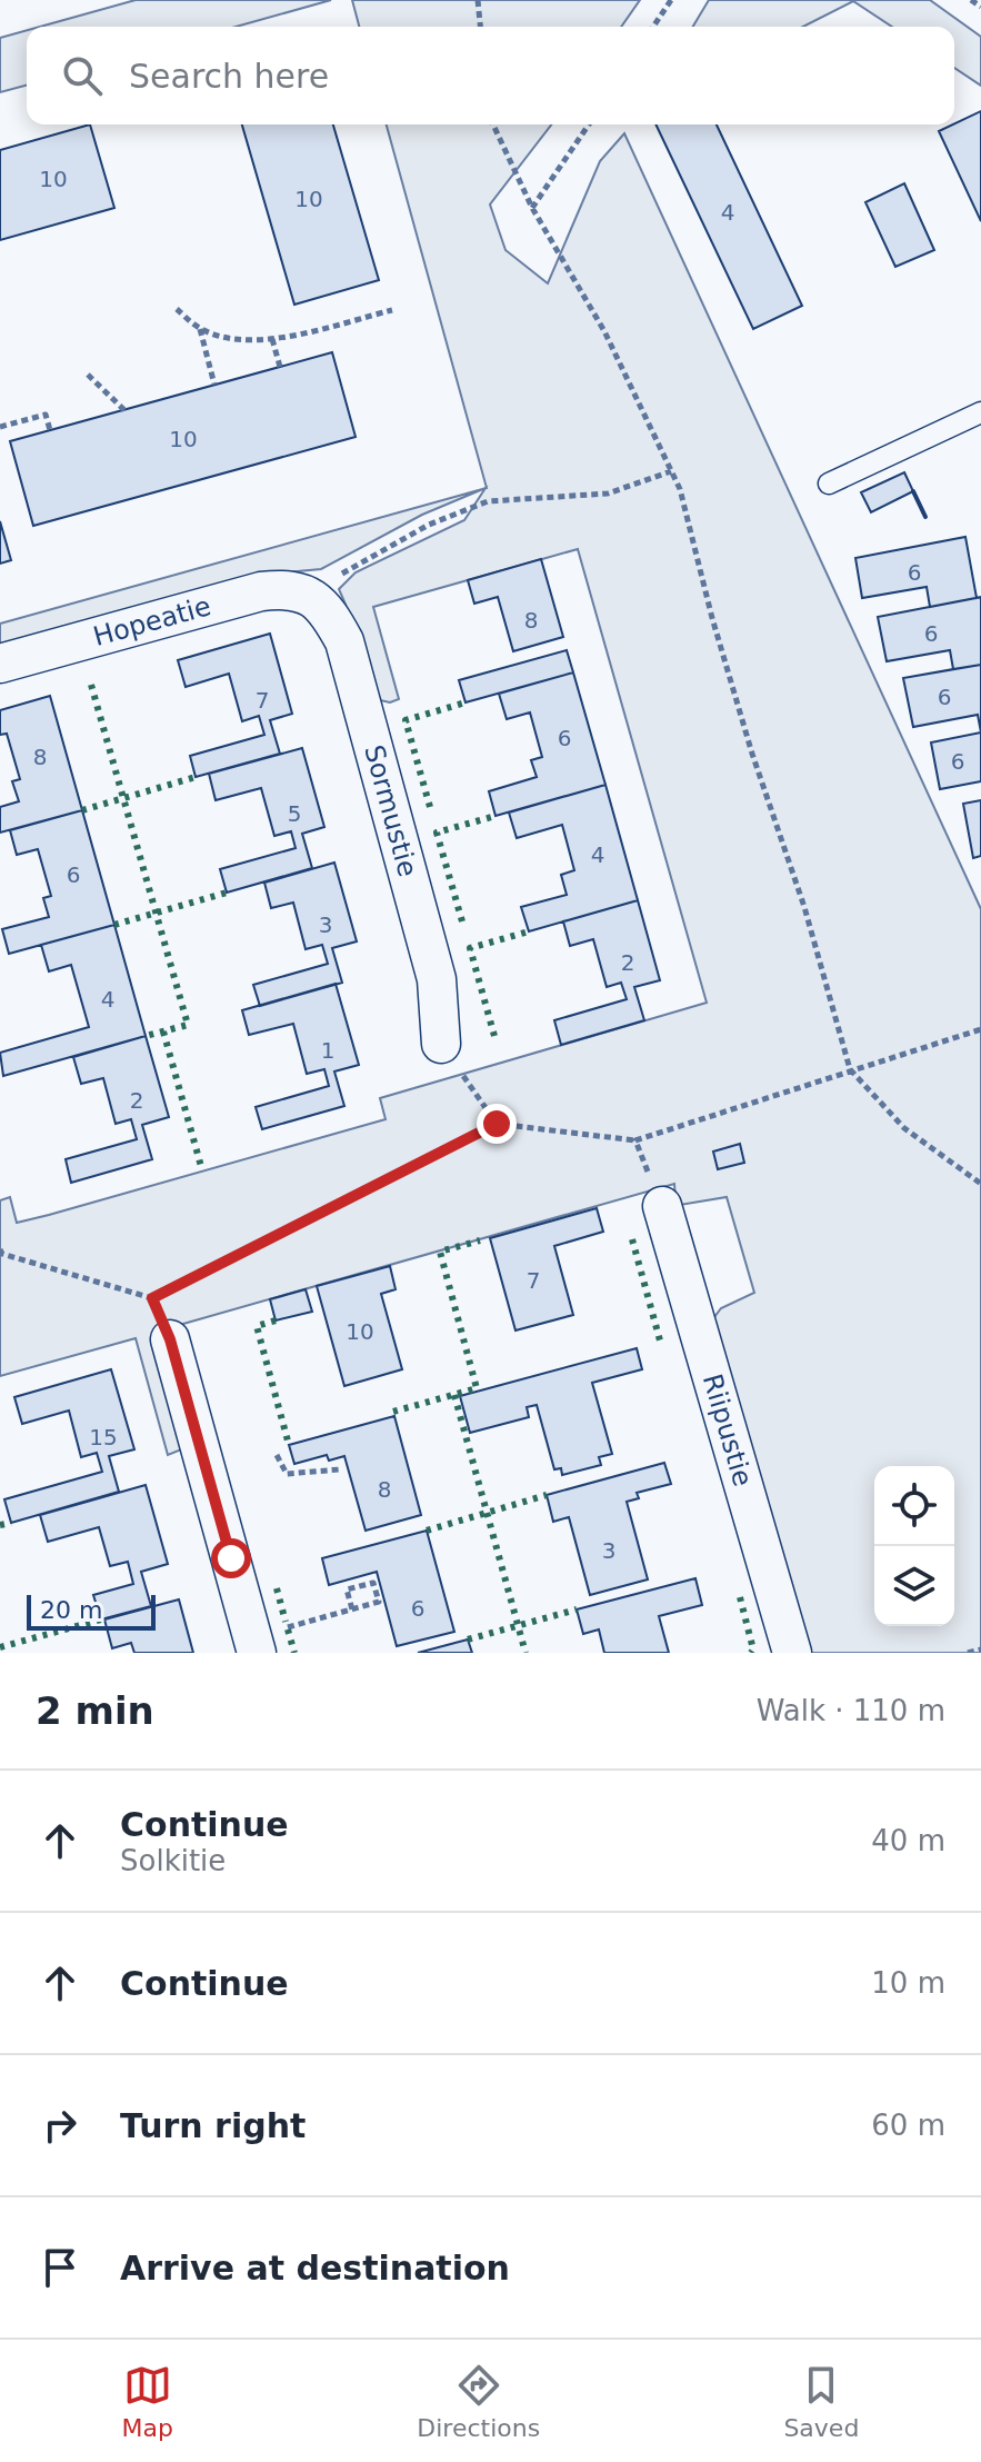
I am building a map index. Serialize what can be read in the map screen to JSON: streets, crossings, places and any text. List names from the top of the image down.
{
  "streets": {
    "street": ["Hopeatie", "Sormustie", "Riipustie"]
  },
  "crossings": [
    ["Hopeatie", "Sormustie"]
  ],
  "house_numbers": [
    "10",
    "10",
    "4",
    "10",
    "6",
    "8",
    "6",
    "6",
    "7",
    "6",
    "8",
    "6",
    "5",
    "4",
    "6",
    "3",
    "2",
    "4",
    "1",
    "2",
    "7",
    "10",
    "15",
    "8",
    "3",
    "6"
  ],
  "scale_bar": "20 m",
  "page": {
    "search": "Search here",
    "scale": "20 m",
    "heading": ["2 min", "Walk · 110 m"],
    "list": [
      ["Continue", "Solkitie", "40 m"],
      ["Continue", "10 m"],
      ["Turn right", "60 m"],
      "Arrive at destination"
    ],
    "nav": ["Map", "Directions", "Saved"]
  }
}
